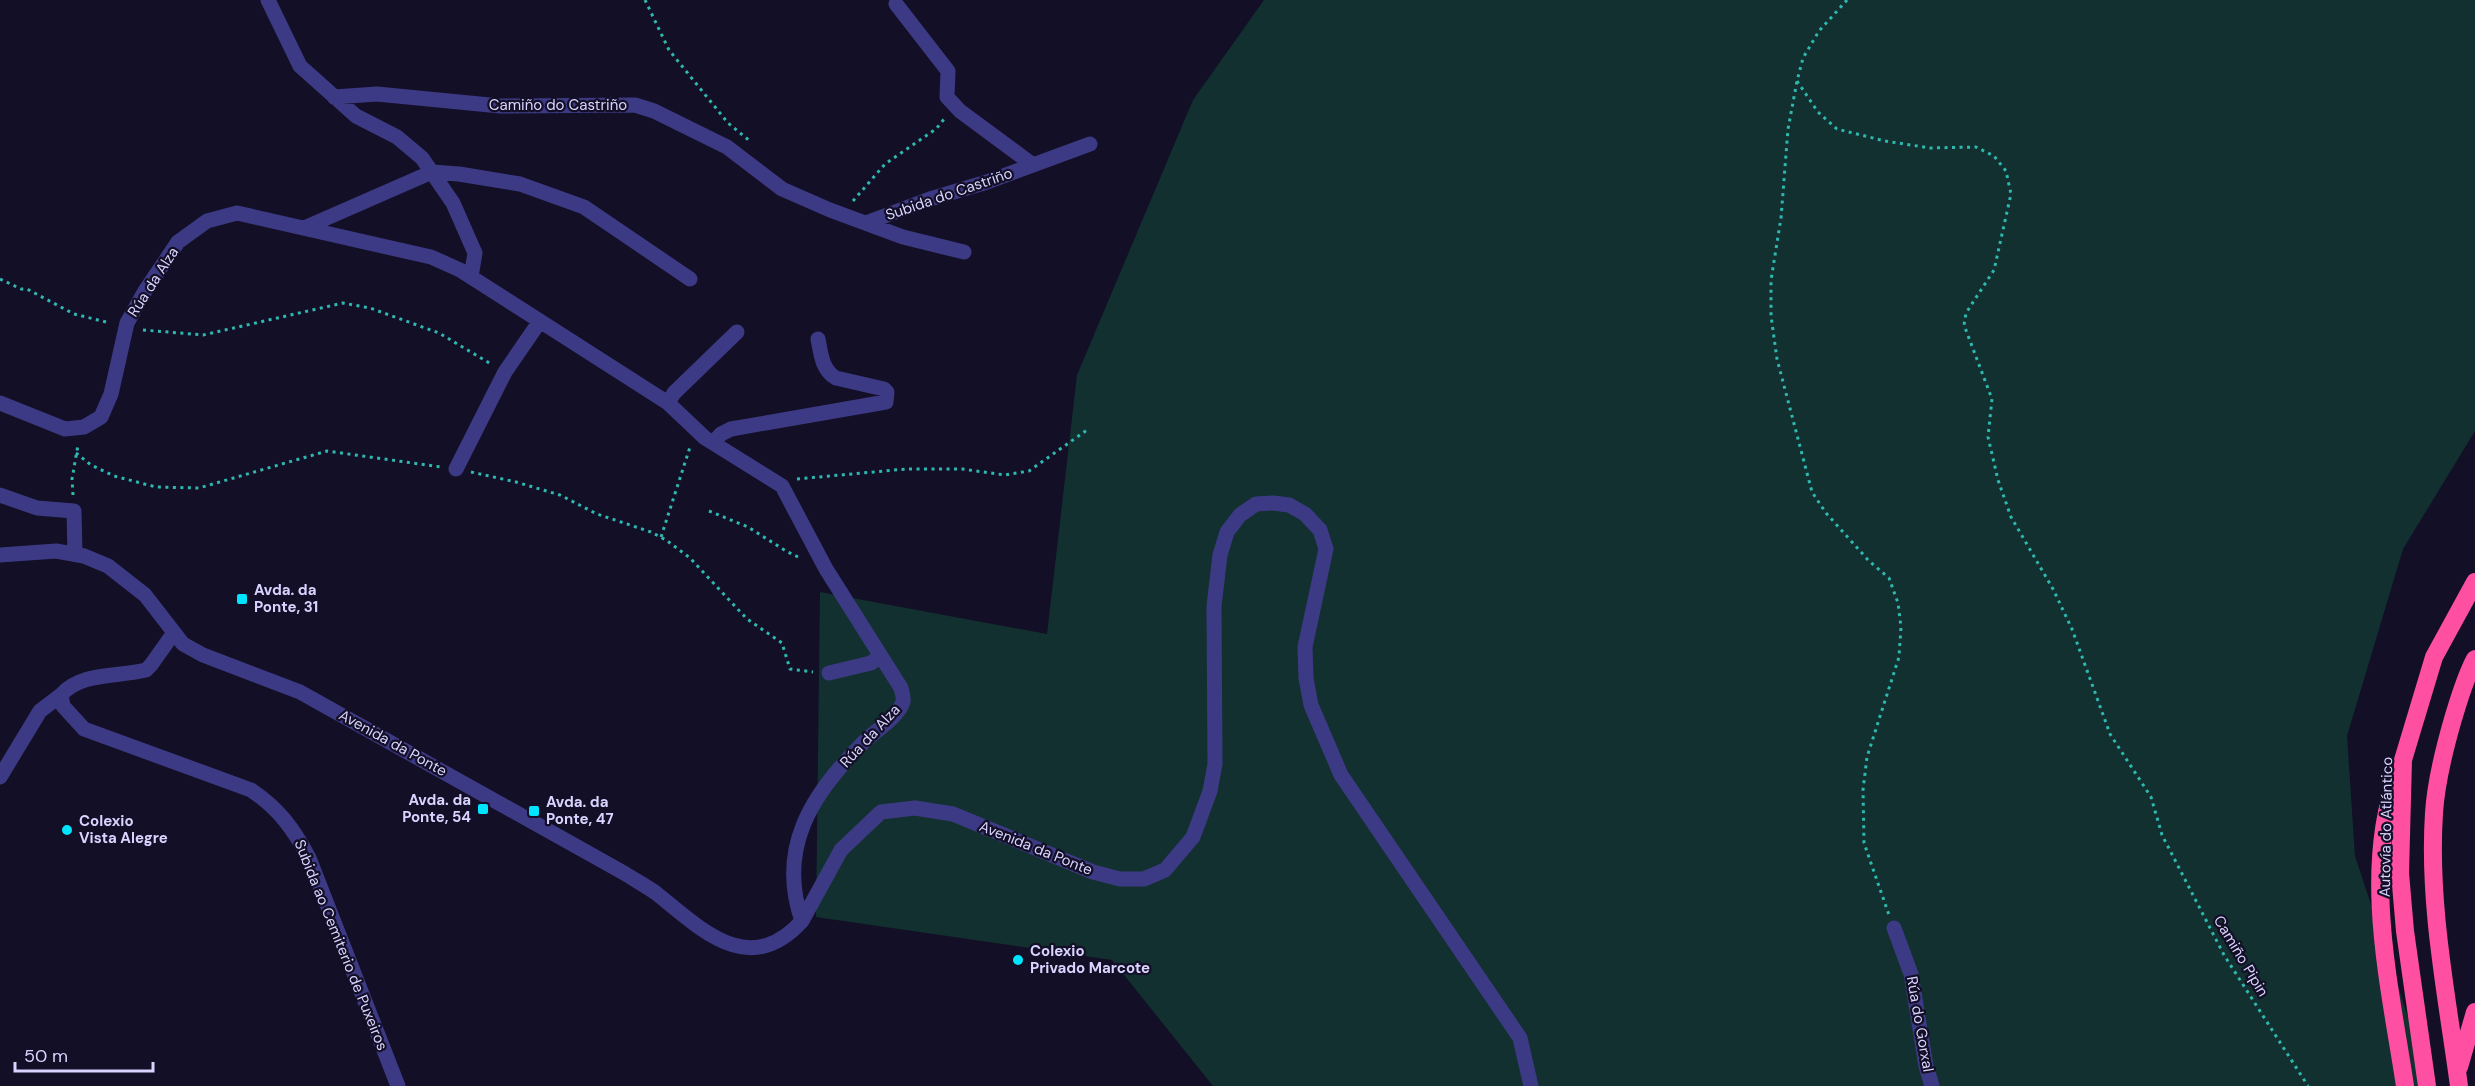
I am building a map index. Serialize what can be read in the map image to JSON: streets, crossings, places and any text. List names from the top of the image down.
{
  "streets": {
    "highway": ["Autovía do Atlántico"],
    "street": [
      "Camiño do Castriño",
      "Subida do Castriño",
      "Rúa da Alza",
      "Avenida da Ponte",
      "Subida ao Cemiterio de Puxeiros",
      "Rúa do Gorxal"
    ],
    "path": ["Camiño Pipin"]
  },
  "crossings": [
    ["Camiño do Castriño", "Subida do Castriño"],
    ["Rúa da Alza", "Avenida da Ponte"]
  ],
  "places": {
    "transit": ["Avda. da Ponte, 31", "Avda. da Ponte, 54", "Avda. da Ponte, 47"],
    "other": ["Colexio Vista Alegre", "Colexio Privado Marcote"]
  },
  "scale_bar": "50 m"
}
